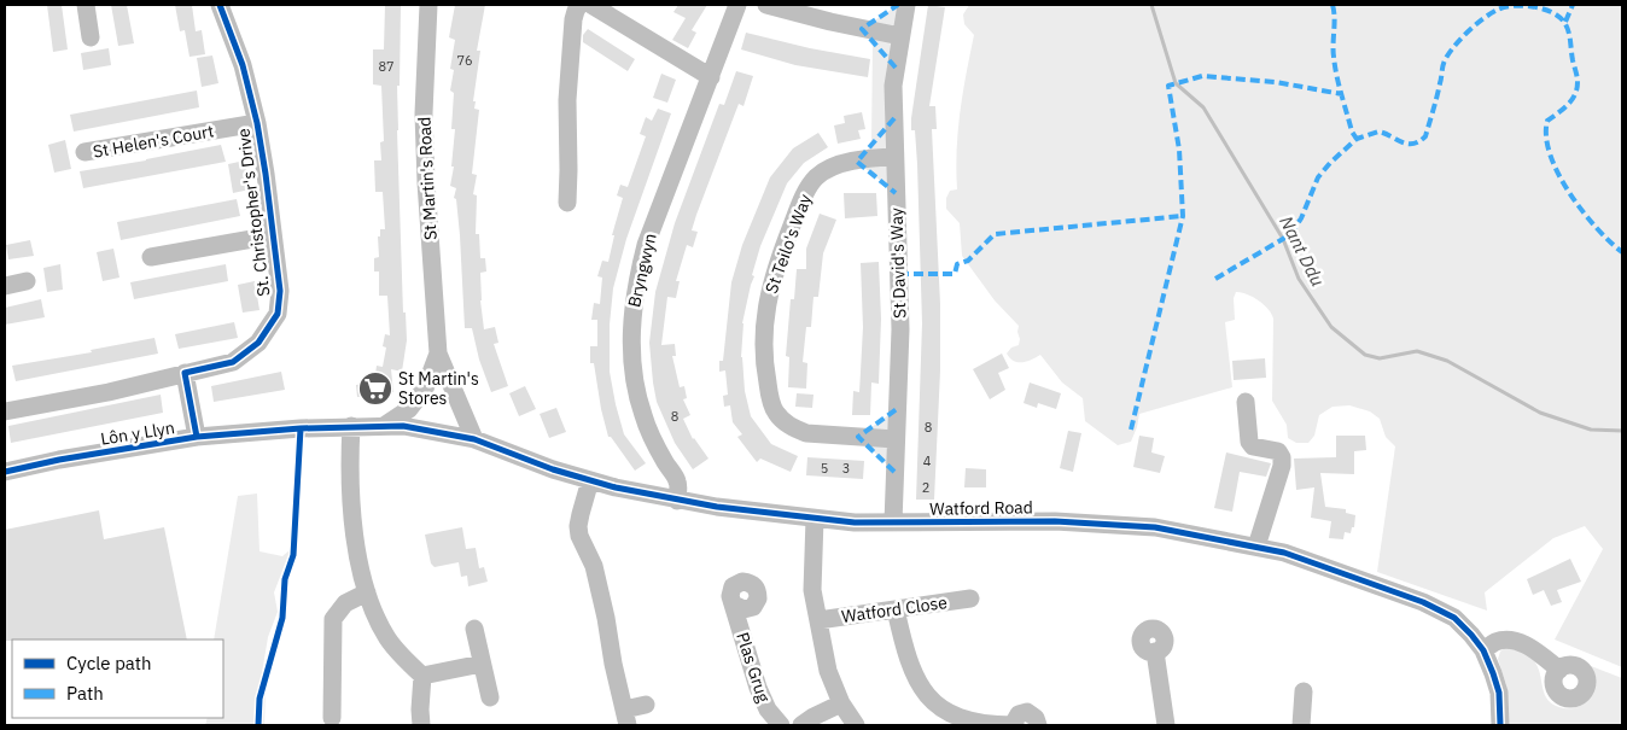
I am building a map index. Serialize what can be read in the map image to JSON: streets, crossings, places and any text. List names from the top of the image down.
{
  "streets": {
    "street": [
      "St Helen's Court",
      "St Martin's Road",
      "St. Christopher's Drive",
      "St Teilo's Way",
      "St David's Way",
      "Bryngwyn",
      "Lôn y Llyn",
      "Watford Road",
      "Watford Close",
      "Plas Grug"
    ]
  },
  "crossings": [
    ["St Helen's Court", "St. Christopher's Drive"],
    ["St Martin's Road", "Lôn y Llyn"],
    ["St Martin's Road", "Watford Road"],
    ["St Teilo's Way", "St David's Way"],
    ["St David's Way", "Watford Road"],
    ["Bryngwyn", "Watford Road"],
    ["Lôn y Llyn", "Watford Road"]
  ],
  "water": ["Nant Ddu"],
  "places": {
    "supermarket": ["St Martin's Stores"]
  },
  "house_numbers": [
    "76",
    "87",
    "8",
    "8",
    "4",
    "5",
    "3",
    "2"
  ],
  "legend": ["Cycle path", "Path"]
}
